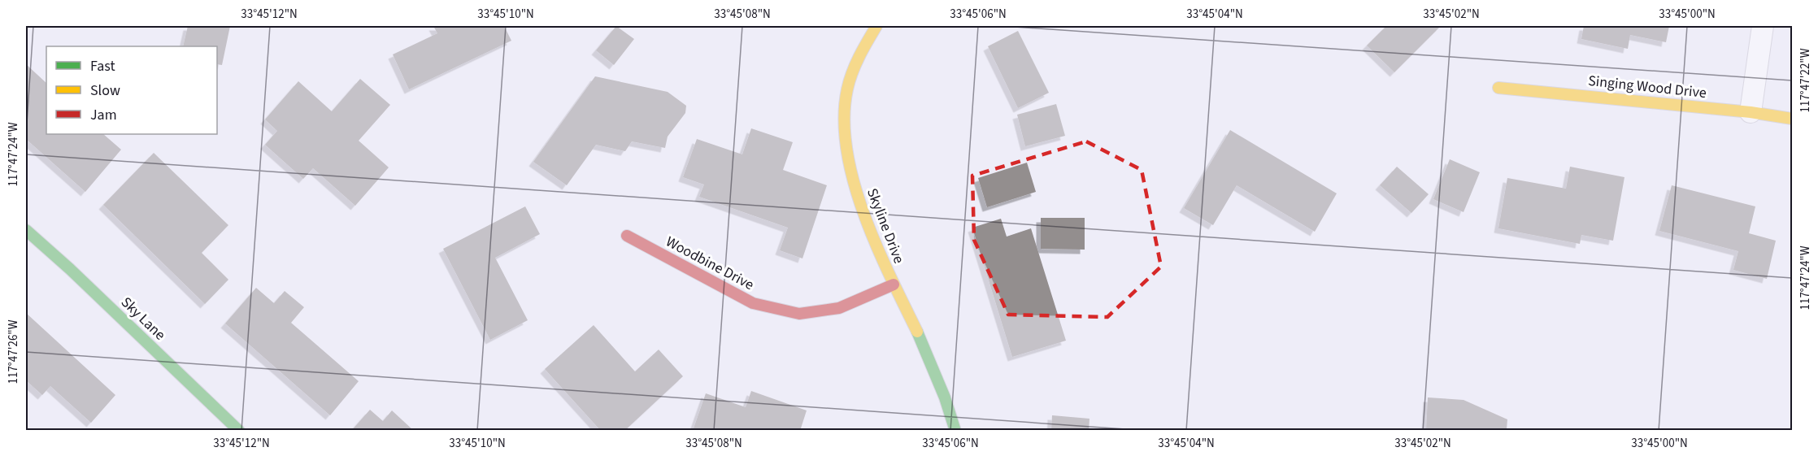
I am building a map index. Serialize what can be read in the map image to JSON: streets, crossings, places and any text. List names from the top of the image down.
{
  "streets": {
    "street": [
      "Singing Wood Drive",
      "Skyline Drive",
      "Woodbine Drive",
      "Sky Lane"
    ]
  },
  "crossings": [
    ["Skyline Drive", "Woodbine Drive"]
  ],
  "legend": ["Fast", "Slow", "Jam"],
  "coordinates": [
    "33°45'12\"N",
    "33°45'10\"N",
    "33°45'08\"N",
    "33°45'06\"N",
    "33°45'04\"N",
    "33°45'02\"N",
    "33°45'00\"N",
    "117°47'22\"W",
    "117°47'24\"W",
    "117°47'26\"W"
  ]
}
